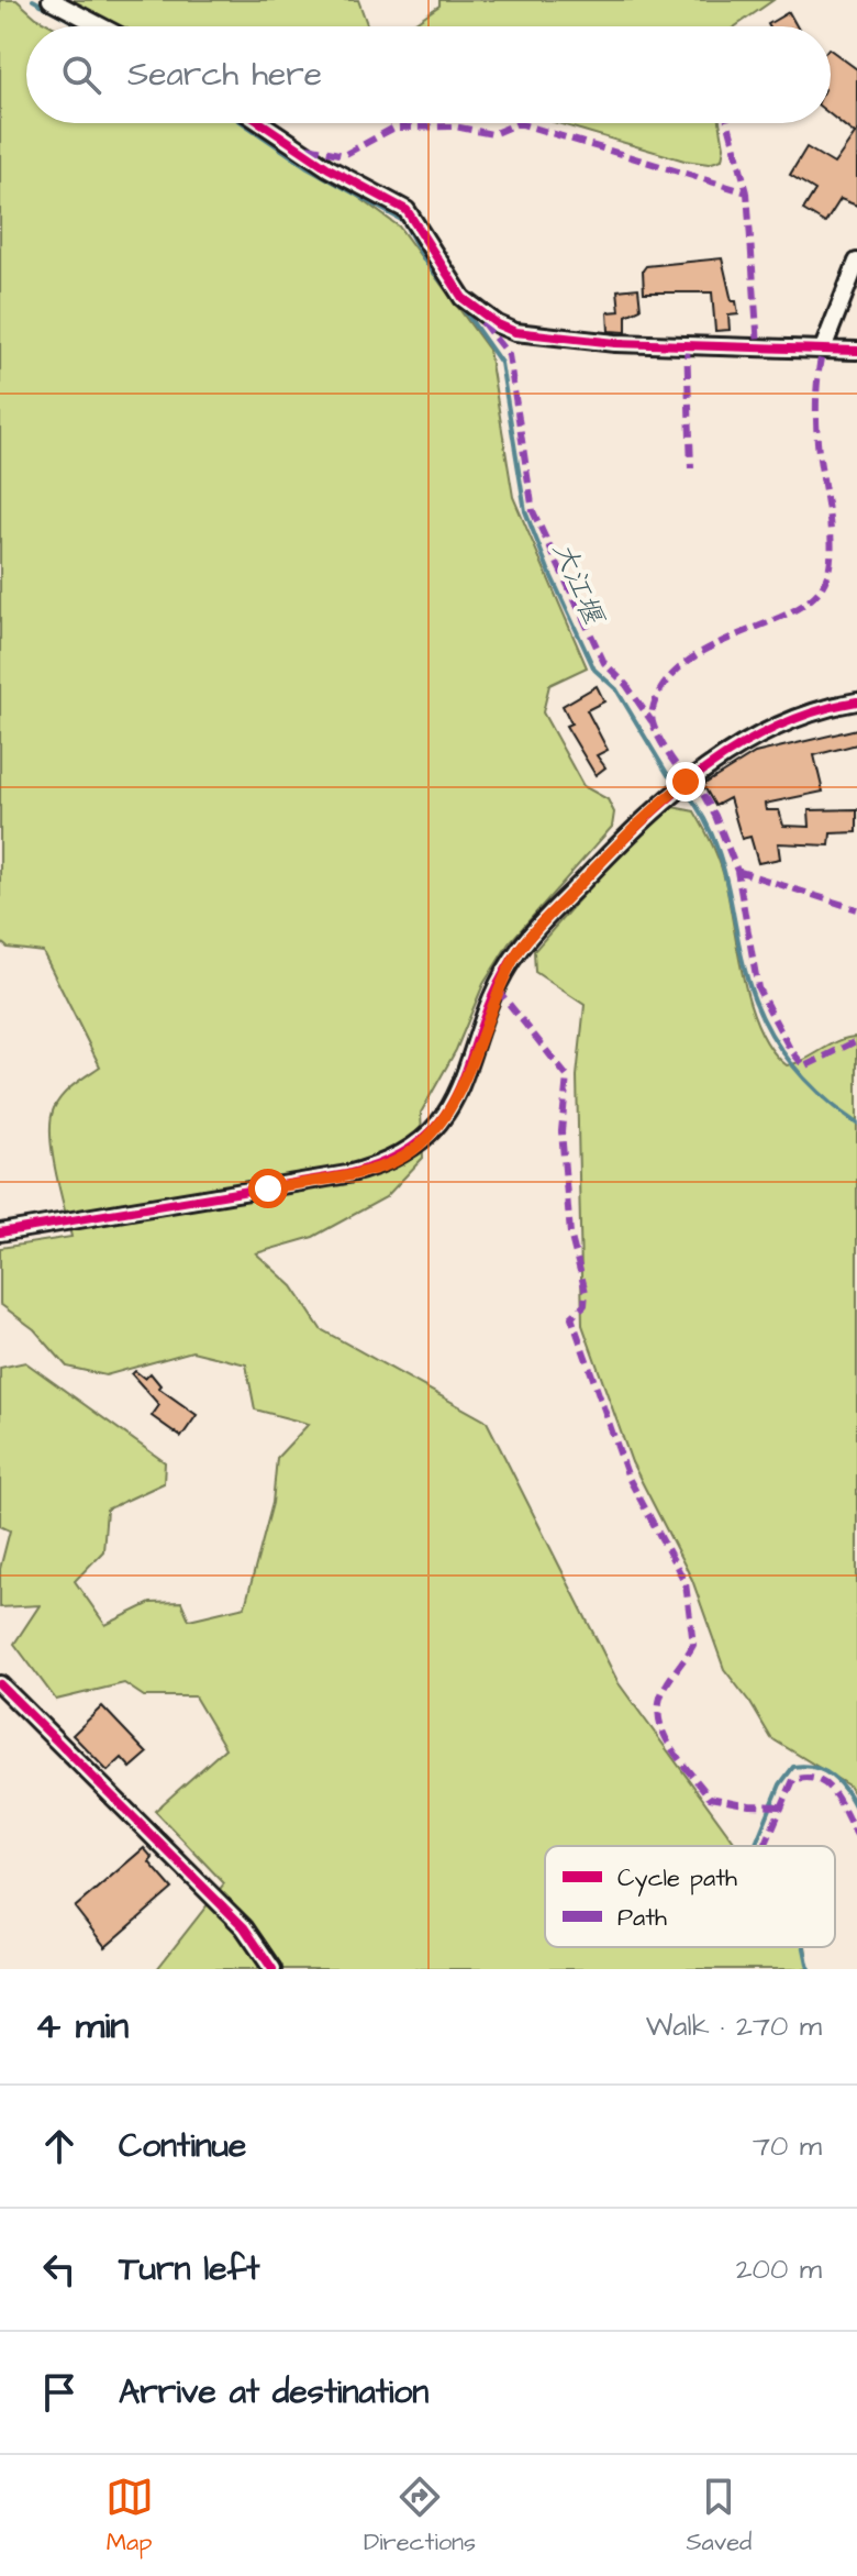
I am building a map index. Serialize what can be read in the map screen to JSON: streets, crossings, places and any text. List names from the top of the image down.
{
  "water": ["大江堰"],
  "legend": ["Cycle path", "Path"],
  "page": {
    "search": "Search here",
    "heading": ["4 min", "Walk · 270 m"],
    "list": [
      ["Continue", "70 m"],
      ["Turn left", "200 m"],
      "Arrive at destination"
    ],
    "nav": ["Map", "Directions", "Saved"]
  }
}
